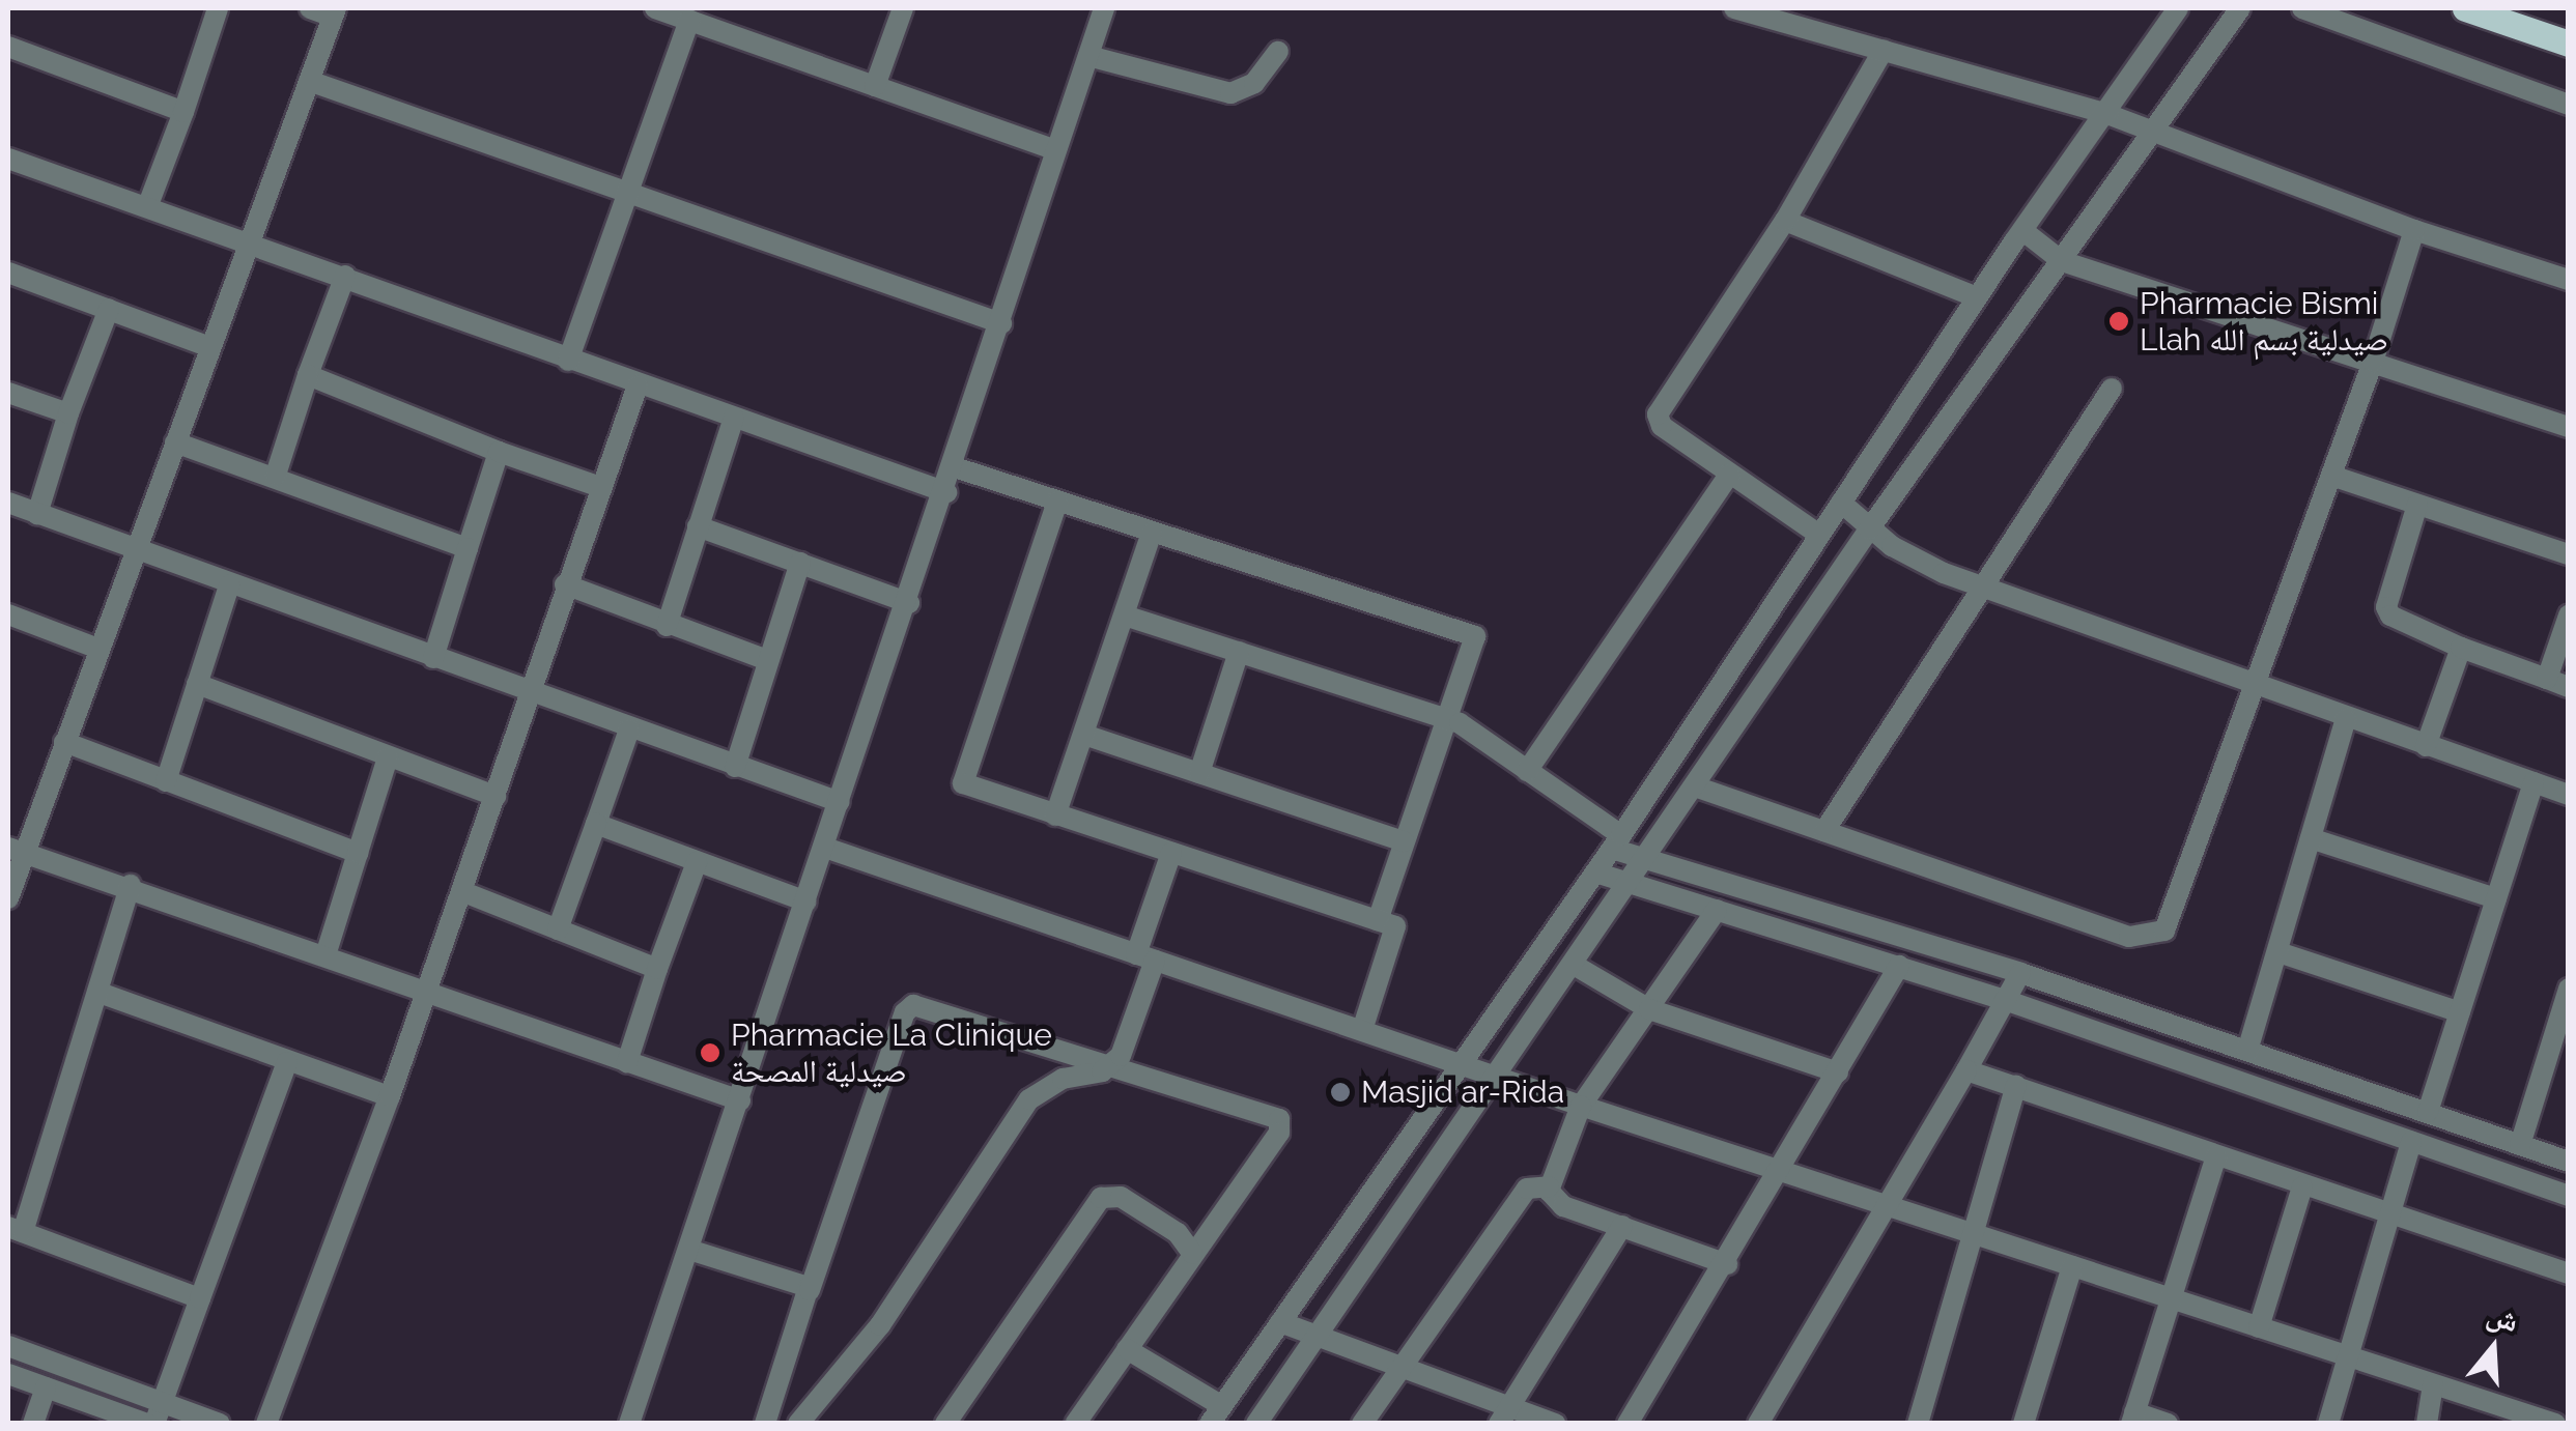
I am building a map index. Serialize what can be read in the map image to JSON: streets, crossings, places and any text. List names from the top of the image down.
{
  "places": ["Pharmacie Bismi Llah صيدلية بسم الله", "Pharmacie La Clinique صيدلية المصحة", "Masjid ar-Rida"],
  "north": "top"
}
